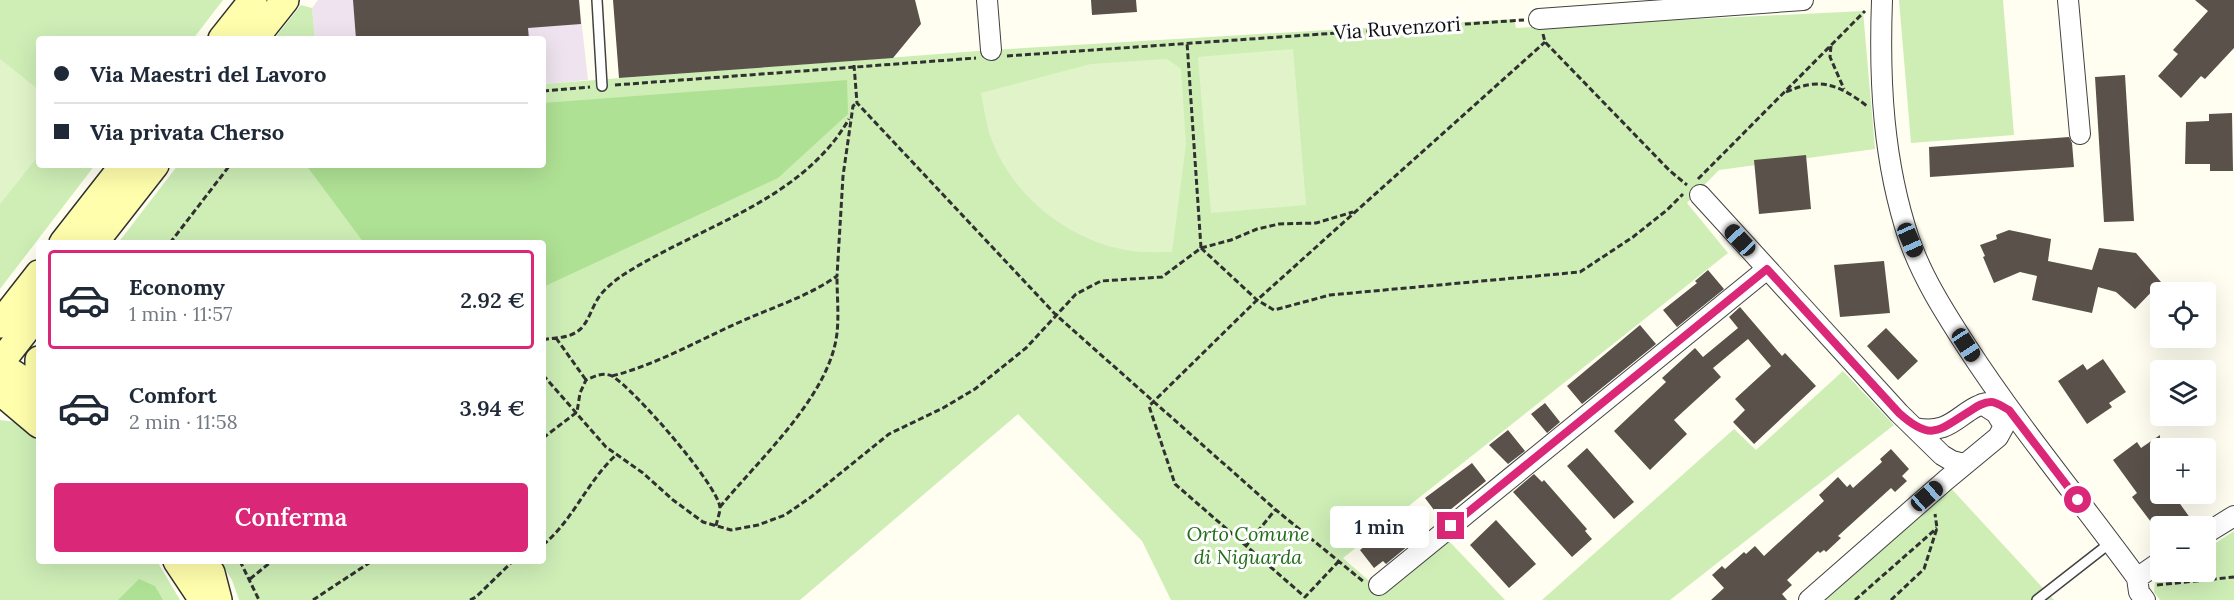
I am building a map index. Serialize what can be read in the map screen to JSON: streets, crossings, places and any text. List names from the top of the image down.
{
  "streets": {
    "path": ["Via Ruvenzori"]
  },
  "parks": ["Orto Comune di Niguarda"],
  "page": {
    "banner": ["Via Maestri del Lavoro", "Via privata Cherso"],
    "list": [
      {
        "name": "Economy",
        "note": "1 min · 11:57",
        "value": "2.92 €"
      },
      {
        "name": "Comfort",
        "note": "2 min · 11:58",
        "value": "3.94 €"
      }
    ],
    "map_buttons": ["+", "−"],
    "buttons": "Conferma",
    "bubble": "1 min"
  }
}
